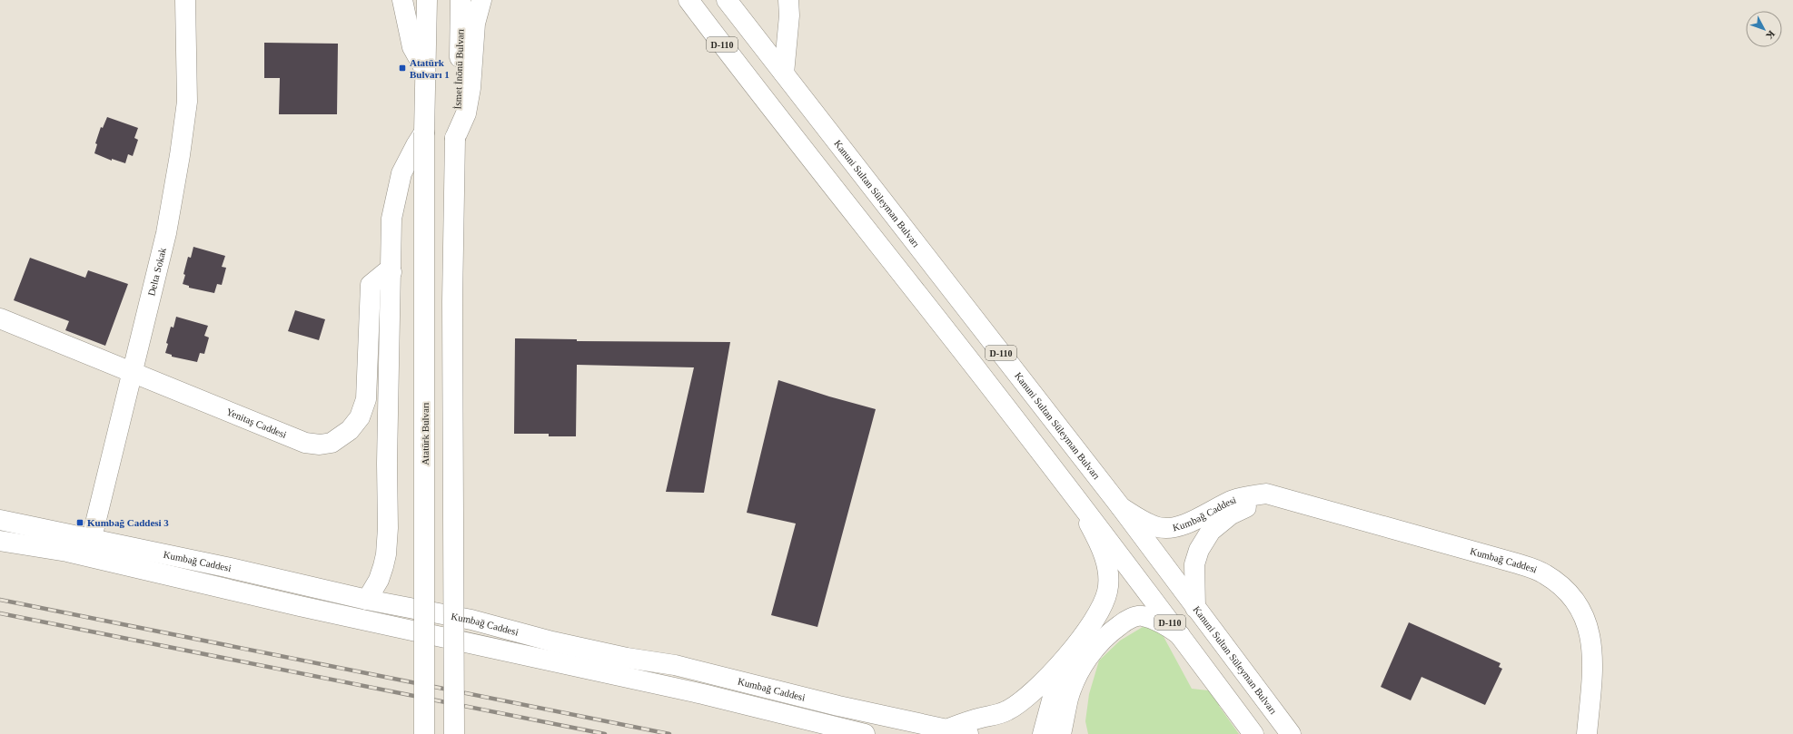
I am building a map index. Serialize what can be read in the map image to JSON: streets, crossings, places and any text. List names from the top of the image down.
{
  "streets": {
    "main road": [
      "D-110",
      "İsmet İnönü Bulvarı",
      "Kanuni Sultan Süleyman Bulvarı",
      "Delta Sokak",
      "Yenitaş Caddesi",
      "Atatürk Bulvarı",
      "Kumbağ Caddesi"
    ]
  },
  "crossings": [
    ["Kanuni Sultan Süleyman Bulvarı", "Kumbağ Caddesi"],
    ["Delta Sokak", "Yenitaş Caddesi"],
    ["Delta Sokak", "Kumbağ Caddesi"]
  ],
  "places": {
    "transit": ["Atatürk Bulvarı 1", "Kumbağ Caddesi 3"]
  },
  "north": "bottom right"
}
